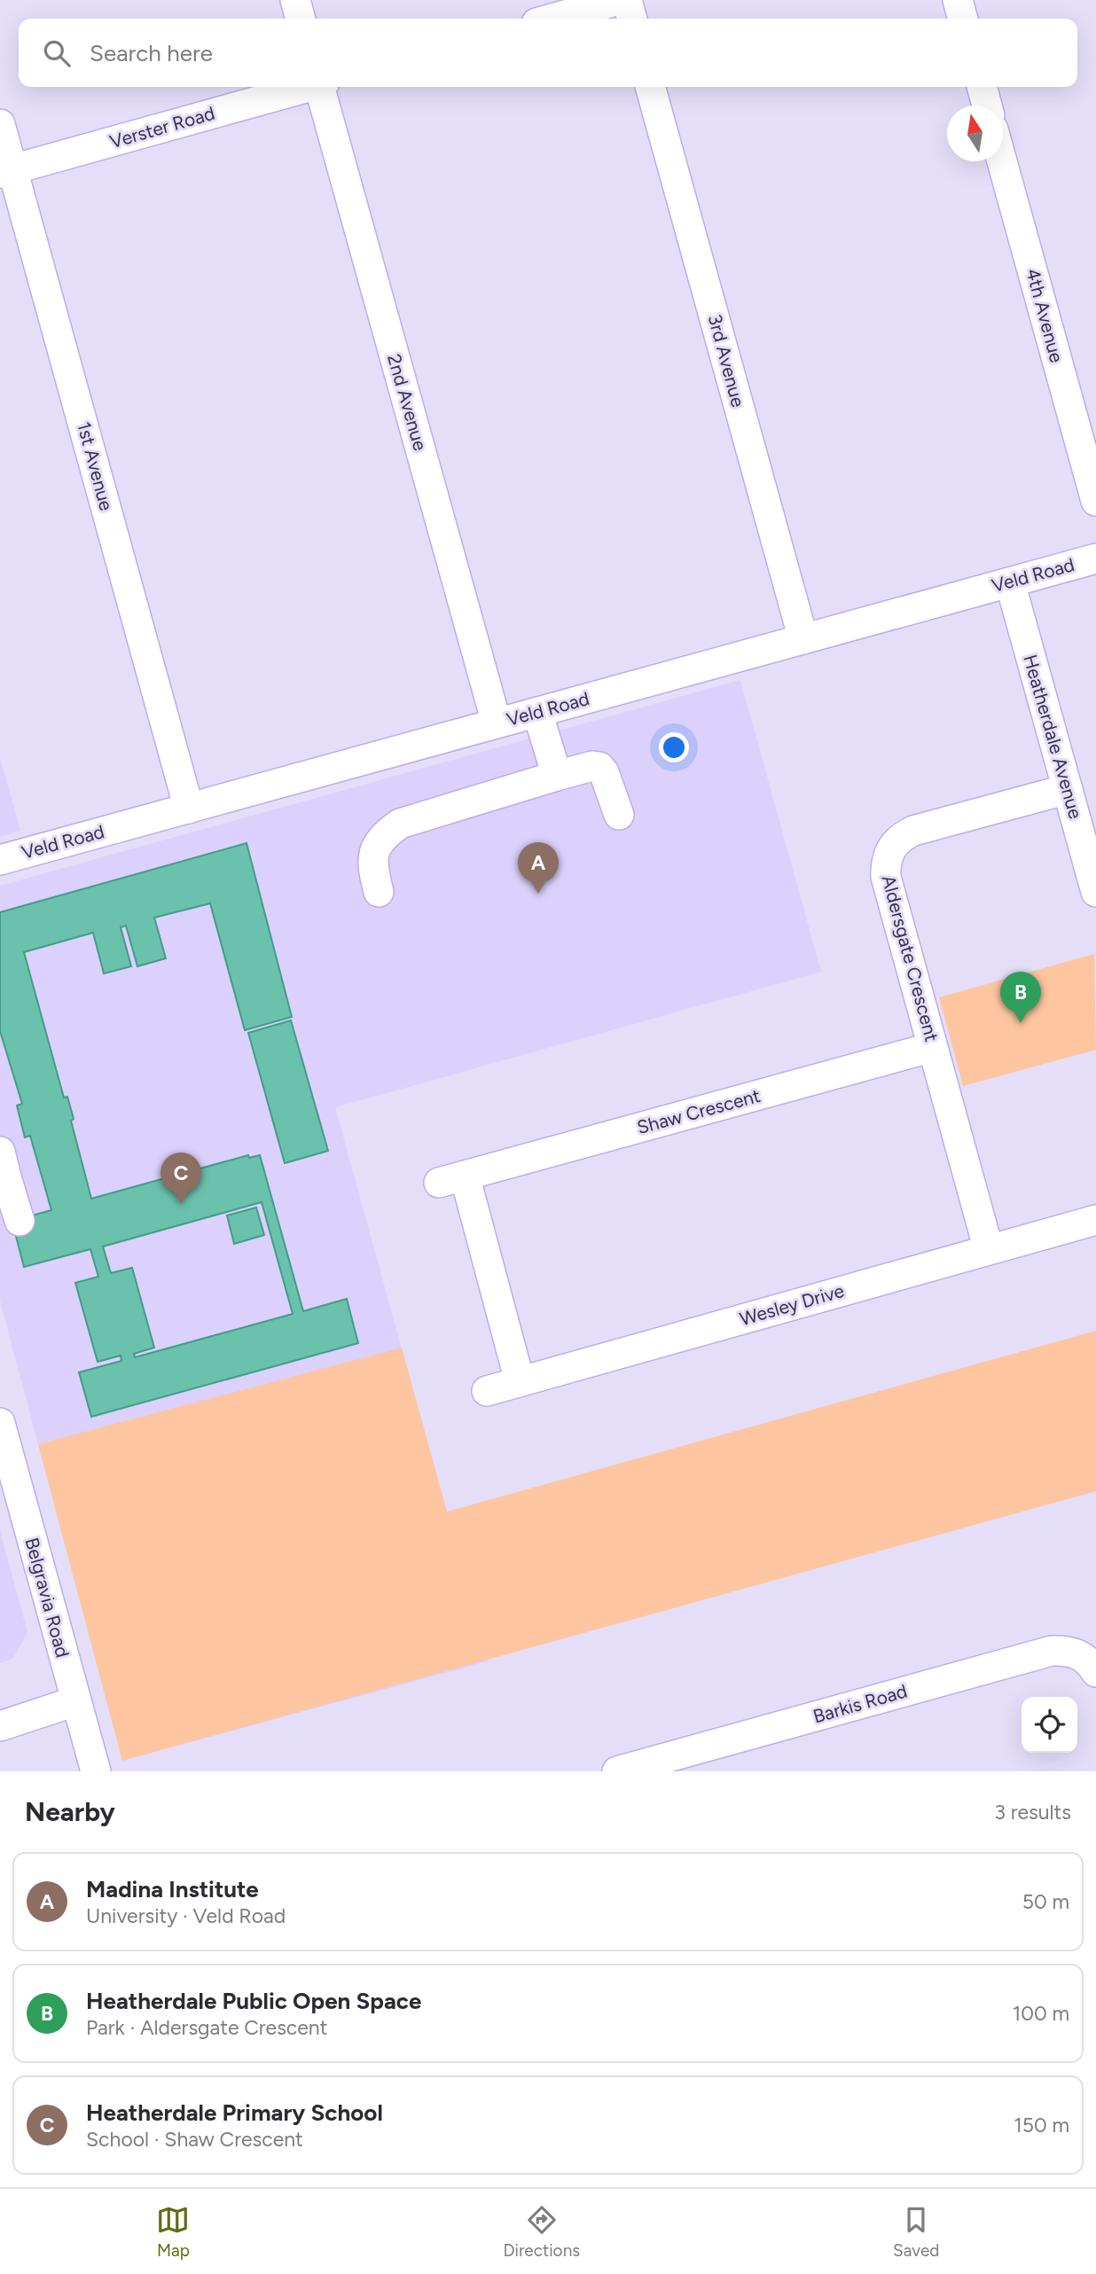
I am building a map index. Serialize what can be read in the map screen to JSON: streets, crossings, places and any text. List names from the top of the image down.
{
  "streets": {
    "street": [
      "Verster Road",
      "4th Avenue",
      "3rd Avenue",
      "2nd Avenue",
      "1st Avenue",
      "Veld Road",
      "Heatherdale Avenue",
      "Aldersgate Crescent",
      "Shaw Crescent",
      "Wesley Drive",
      "Belgravia Road",
      "Barkis Road"
    ]
  },
  "crossings": [
    ["Verster Road", "1st Avenue"],
    ["3rd Avenue", "Veld Road"],
    ["2nd Avenue", "Veld Road"],
    ["1st Avenue", "Veld Road"],
    ["Veld Road", "Heatherdale Avenue"],
    ["Heatherdale Avenue", "Aldersgate Crescent"],
    ["Aldersgate Crescent", "Shaw Crescent"],
    ["Aldersgate Crescent", "Wesley Drive"],
    ["Shaw Crescent", "Wesley Drive"]
  ],
  "north": "top",
  "page": {
    "search": "Search here",
    "pins": ["A", "B", "C"],
    "heading": ["Nearby", "3 results"],
    "list": [
      {
        "mark": "A",
        "name": "Madina Institute",
        "note": "University · Veld Road",
        "value": "50 m"
      },
      {
        "mark": "B",
        "name": "Heatherdale Public Open Space",
        "note": "Park · Aldersgate Crescent",
        "value": "100 m"
      },
      {
        "mark": "C",
        "name": "Heatherdale Primary School",
        "note": "School · Shaw Crescent",
        "value": "150 m"
      }
    ],
    "nav": ["Map", "Directions", "Saved"]
  }
}
